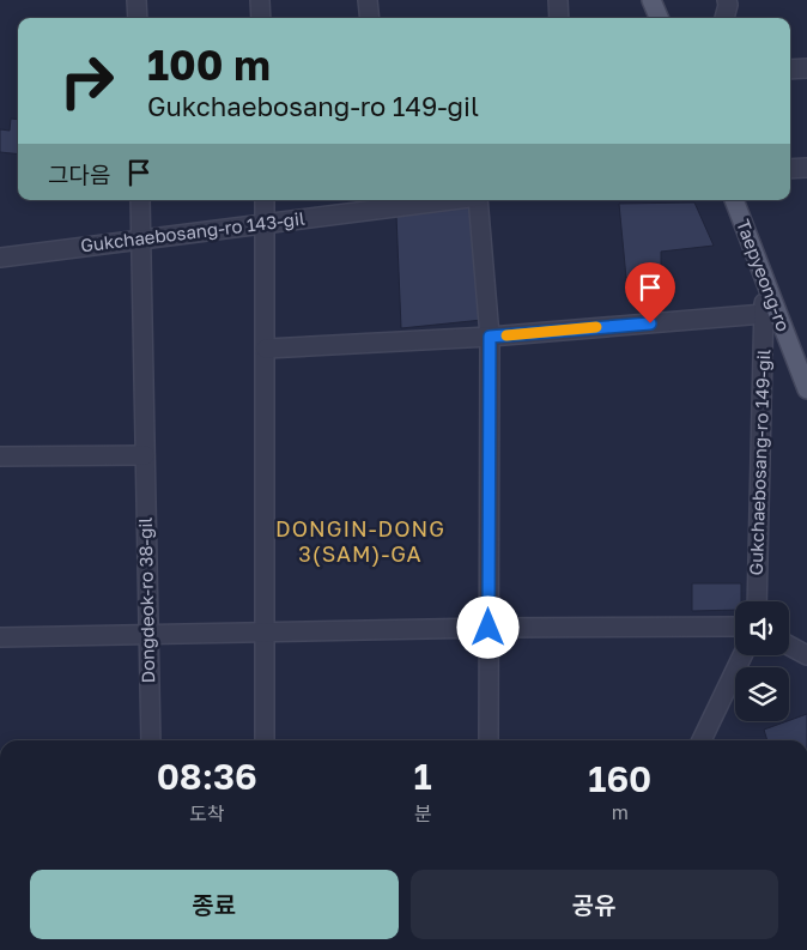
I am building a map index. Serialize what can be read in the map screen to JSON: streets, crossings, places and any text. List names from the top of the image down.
{
  "streets": {
    "main road": ["Taepyeong-ro"],
    "street": ["Gukchaebosang-ro 143-gil", "Gukchaebosang-ro 149-gil", "Dongdeok-ro 38-gil"]
  },
  "crossings": [
    ["Gukchaebosang-ro 143-gil", "Dongdeok-ro 38-gil"],
    ["Taepyeong-ro", "Gukchaebosang-ro 149-gil"]
  ],
  "districts": ["DONGIN-DONG 3(SAM)-GA"],
  "page": {
    "turn": ["100 m", "Gukchaebosang-ro 149-gil"],
    "then": "그다음",
    "eta": [
      "08:36",
      "도착",
      "1",
      "분",
      "160",
      "m"
    ],
    "buttons": ["종료", "공유"]
  }
}
